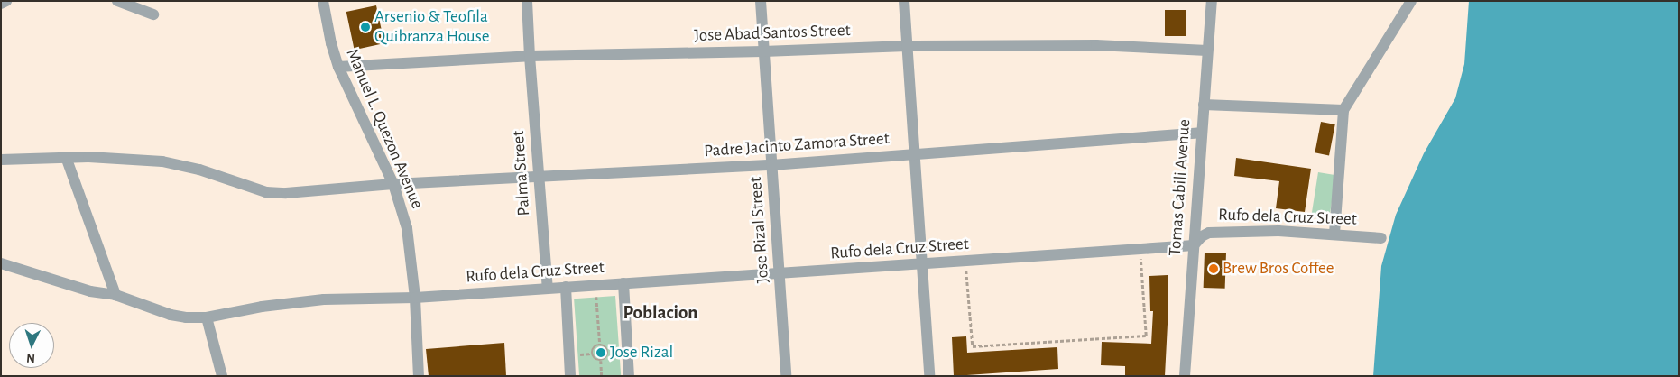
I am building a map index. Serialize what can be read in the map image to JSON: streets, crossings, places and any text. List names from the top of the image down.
{
  "streets": {
    "street": [
      "Jose Abad Santos Street",
      "Manuel L. Quezon Avenue",
      "Padre Jacinto Zamora Street",
      "Palma Street",
      "Tomas Cabili Avenue",
      "Rufo dela Cruz Street",
      "Jose Rizal Street"
    ]
  },
  "crossings": [
    ["Jose Abad Santos Street", "Manuel L. Quezon Avenue"],
    ["Jose Abad Santos Street", "Palma Street"],
    ["Jose Abad Santos Street", "Tomas Cabili Avenue"],
    ["Jose Abad Santos Street", "Jose Rizal Street"],
    ["Manuel L. Quezon Avenue", "Padre Jacinto Zamora Street"],
    ["Manuel L. Quezon Avenue", "Rufo dela Cruz Street"],
    ["Padre Jacinto Zamora Street", "Palma Street"],
    ["Padre Jacinto Zamora Street", "Tomas Cabili Avenue"],
    ["Padre Jacinto Zamora Street", "Jose Rizal Street"],
    ["Palma Street", "Rufo dela Cruz Street"],
    ["Tomas Cabili Avenue", "Rufo dela Cruz Street"],
    ["Rufo dela Cruz Street", "Jose Rizal Street"]
  ],
  "districts": ["Poblacion"],
  "places": ["Arsenio & Teofila Quibranza House", "Brew Bros Coffee", "Jose Rizal"],
  "north": "bottom"
}
